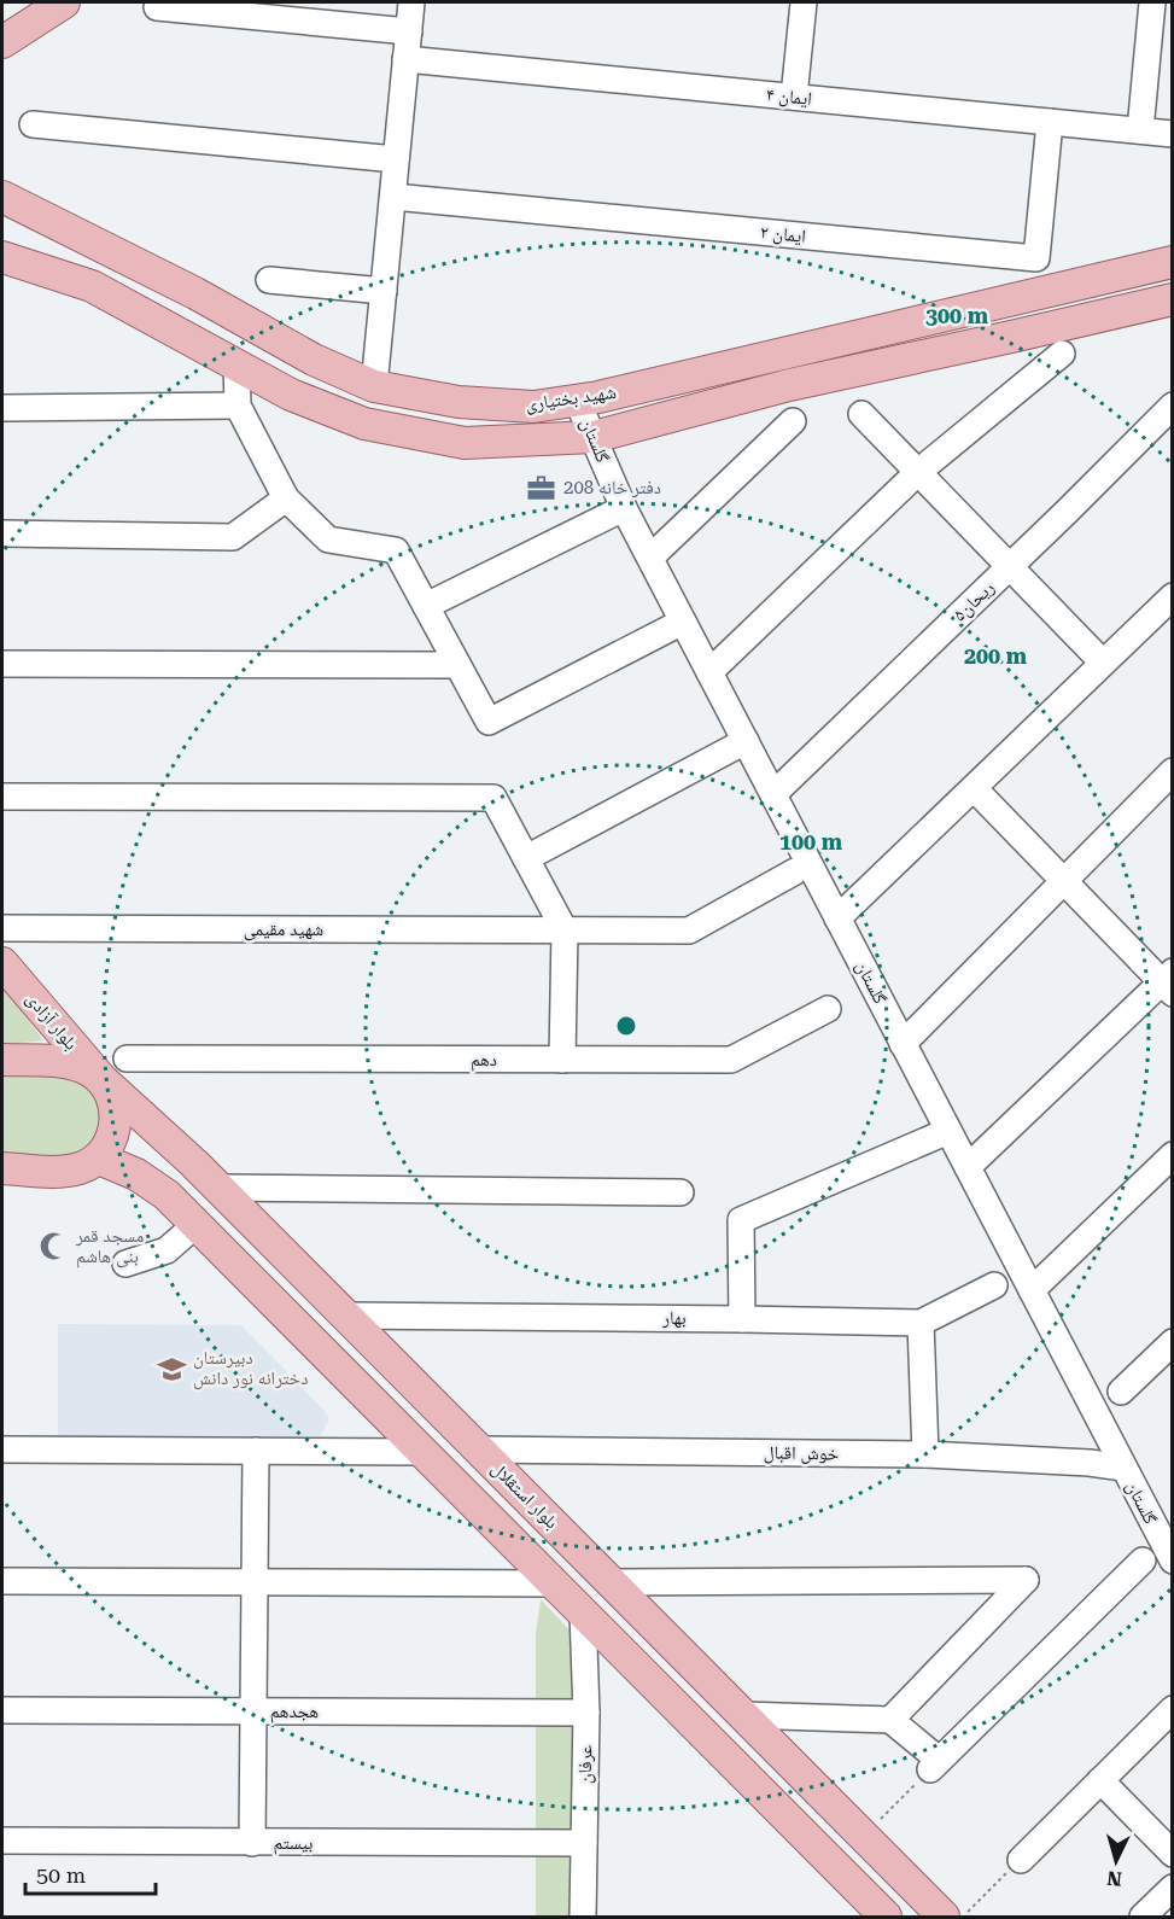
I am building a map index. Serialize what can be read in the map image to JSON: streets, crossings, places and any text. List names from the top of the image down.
{
  "streets": {
    "main road": ["شهید بختیاری", "بلوار آزادی", "بلوار استقلال"],
    "street": [
      "ایمان ۴",
      "ایمان ۲",
      "گلستان",
      "ریحان۵",
      "شهید مقیمی",
      "دهم",
      "بهار",
      "خوش اقبال",
      "هجدهم",
      "عرفان",
      "بیستم"
    ]
  },
  "crossings": [
    ["ایمان ۴", "ایمان ۲"],
    ["شهید بختیاری", "گلستان"],
    ["گلستان", "ریحان۵"],
    ["گلستان", "خوش اقبال"],
    ["بلوار آزادی", "بلوار استقلال"],
    ["بهار", "بلوار استقلال"],
    ["خوش اقبال", "بلوار استقلال"],
    ["هجدهم", "عرفان"],
    ["عرفان", "بیستم"]
  ],
  "places": {
    "office": ["دفتر خانه 208"],
    "mosque": ["مسجد قمر بنی هاشم"],
    "school or university": ["دبیرستان دخترانه نور دانش"]
  },
  "scale_bar": "50 m",
  "north": "bottom",
  "rings": ["300 m", "200 m", "100 m"]
}
